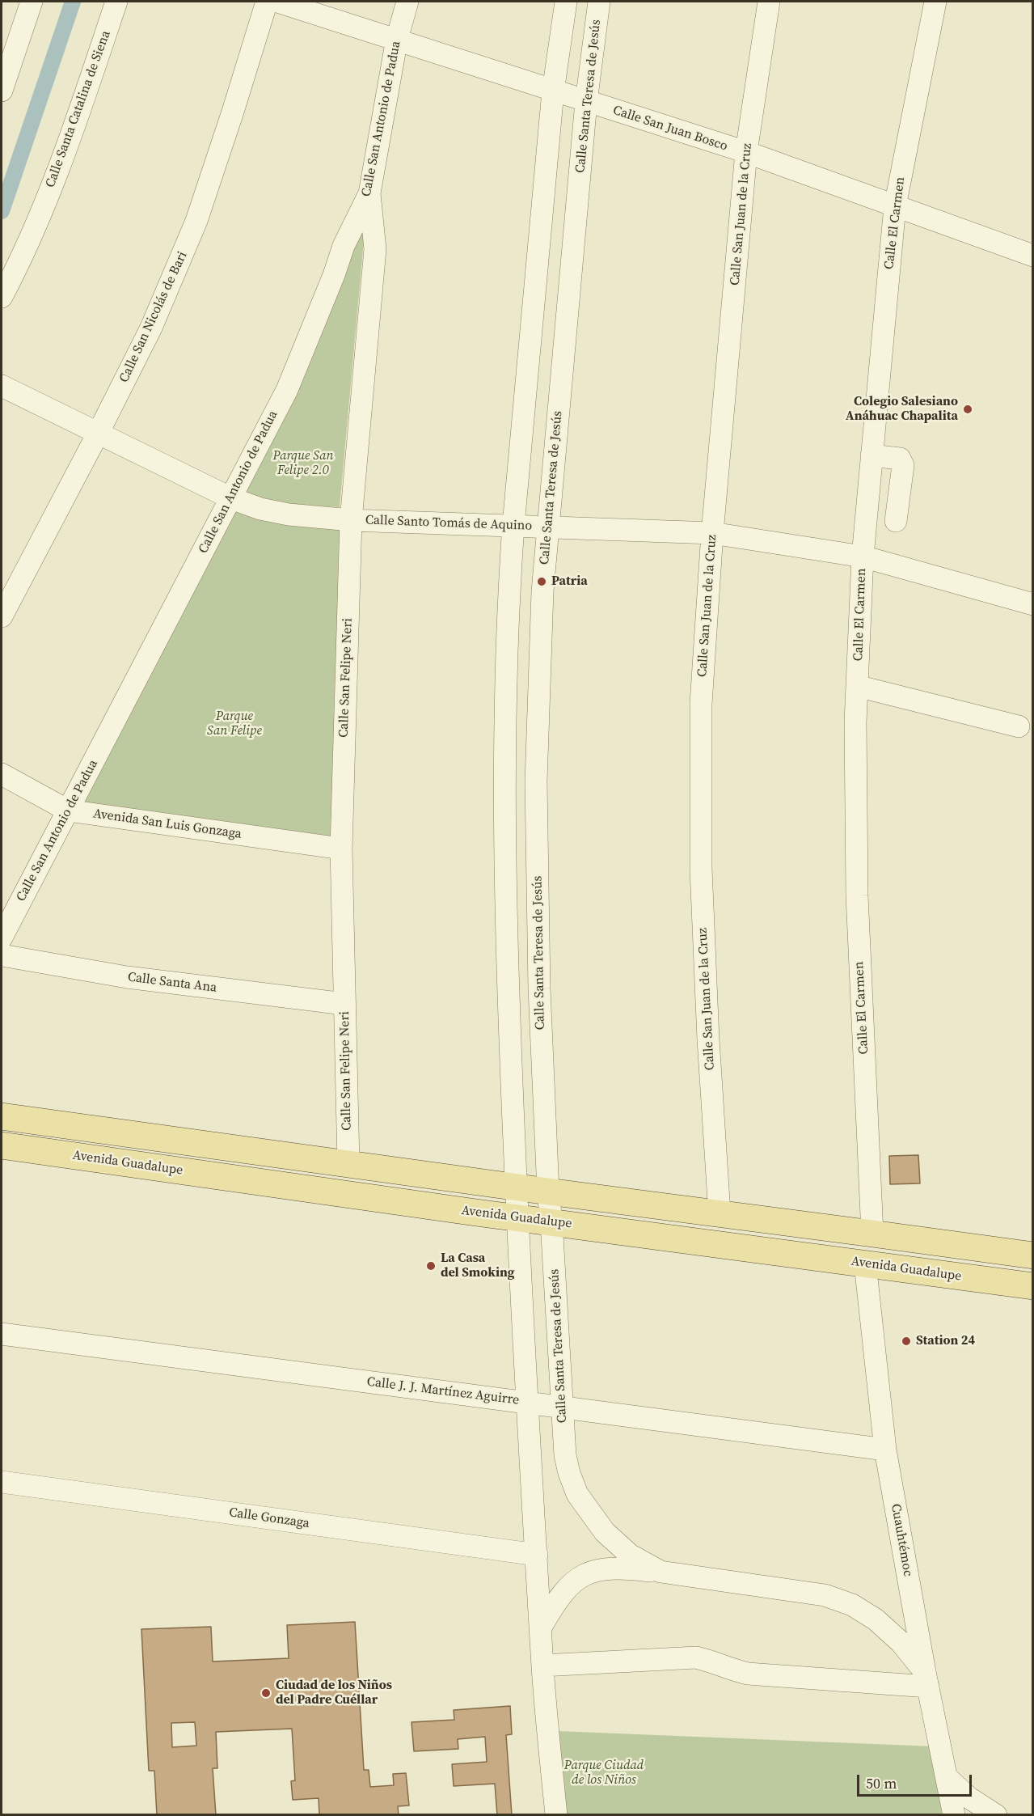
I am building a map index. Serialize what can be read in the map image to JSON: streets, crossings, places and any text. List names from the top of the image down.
{
  "streets": {
    "main road": ["Avenida Guadalupe"],
    "street": [
      "Calle Santa Teresa de Jesús",
      "Calle Santa Catalina de Siena",
      "Calle San Antonio de Padua",
      "Calle San Juan Bosco",
      "Calle San Juan de la Cruz",
      "Calle El Carmen",
      "Calle San Nicolás de Bari",
      "Calle Santo Tomás de Aquino",
      "Calle San Felipe Neri",
      "Avenida San Luis Gonzaga",
      "Calle Santa Ana",
      "Calle J. J. Martínez Aguirre",
      "Calle Gonzaga",
      "Cuauhtémoc"
    ]
  },
  "crossings": [
    ["Calle Santa Teresa de Jesús", "Calle San Juan Bosco"],
    ["Calle Santa Teresa de Jesús", "Calle Santo Tomás de Aquino"],
    ["Calle Santa Teresa de Jesús", "Avenida Guadalupe"],
    ["Calle Santa Teresa de Jesús", "Calle J. J. Martínez Aguirre"],
    ["Calle Santa Teresa de Jesús", "Cuauhtémoc"],
    ["Calle San Antonio de Padua", "Calle San Juan Bosco"],
    ["Calle San Antonio de Padua", "Calle Santo Tomás de Aquino"],
    ["Calle San Antonio de Padua", "Calle San Felipe Neri"],
    ["Calle San Antonio de Padua", "Avenida San Luis Gonzaga"],
    ["Calle San Juan Bosco", "Calle San Juan de la Cruz"],
    ["Calle San Juan Bosco", "Calle El Carmen"],
    ["Calle San Juan de la Cruz", "Calle Santo Tomás de Aquino"],
    ["Calle El Carmen", "Calle Santo Tomás de Aquino"],
    ["Calle San Nicolás de Bari", "Calle Santo Tomás de Aquino"],
    ["Calle Santo Tomás de Aquino", "Calle San Felipe Neri"],
    ["Calle San Felipe Neri", "Avenida San Luis Gonzaga"],
    ["Calle San Felipe Neri", "Calle Santa Ana"],
    ["Avenida Guadalupe", "Cuauhtémoc"],
    ["Calle J. J. Martínez Aguirre", "Cuauhtémoc"]
  ],
  "parks": ["Parque San Felipe 2.0", "Parque San Felipe", "Parque Ciudad de los Niños"],
  "places": [
    "Colegio Salesiano Anáhuac Chapalita",
    "Patria",
    "La Casa del Smoking",
    "Station 24",
    "Ciudad de los Niños del Padre Cuéllar"
  ],
  "scale_bar": "50 m"
}
